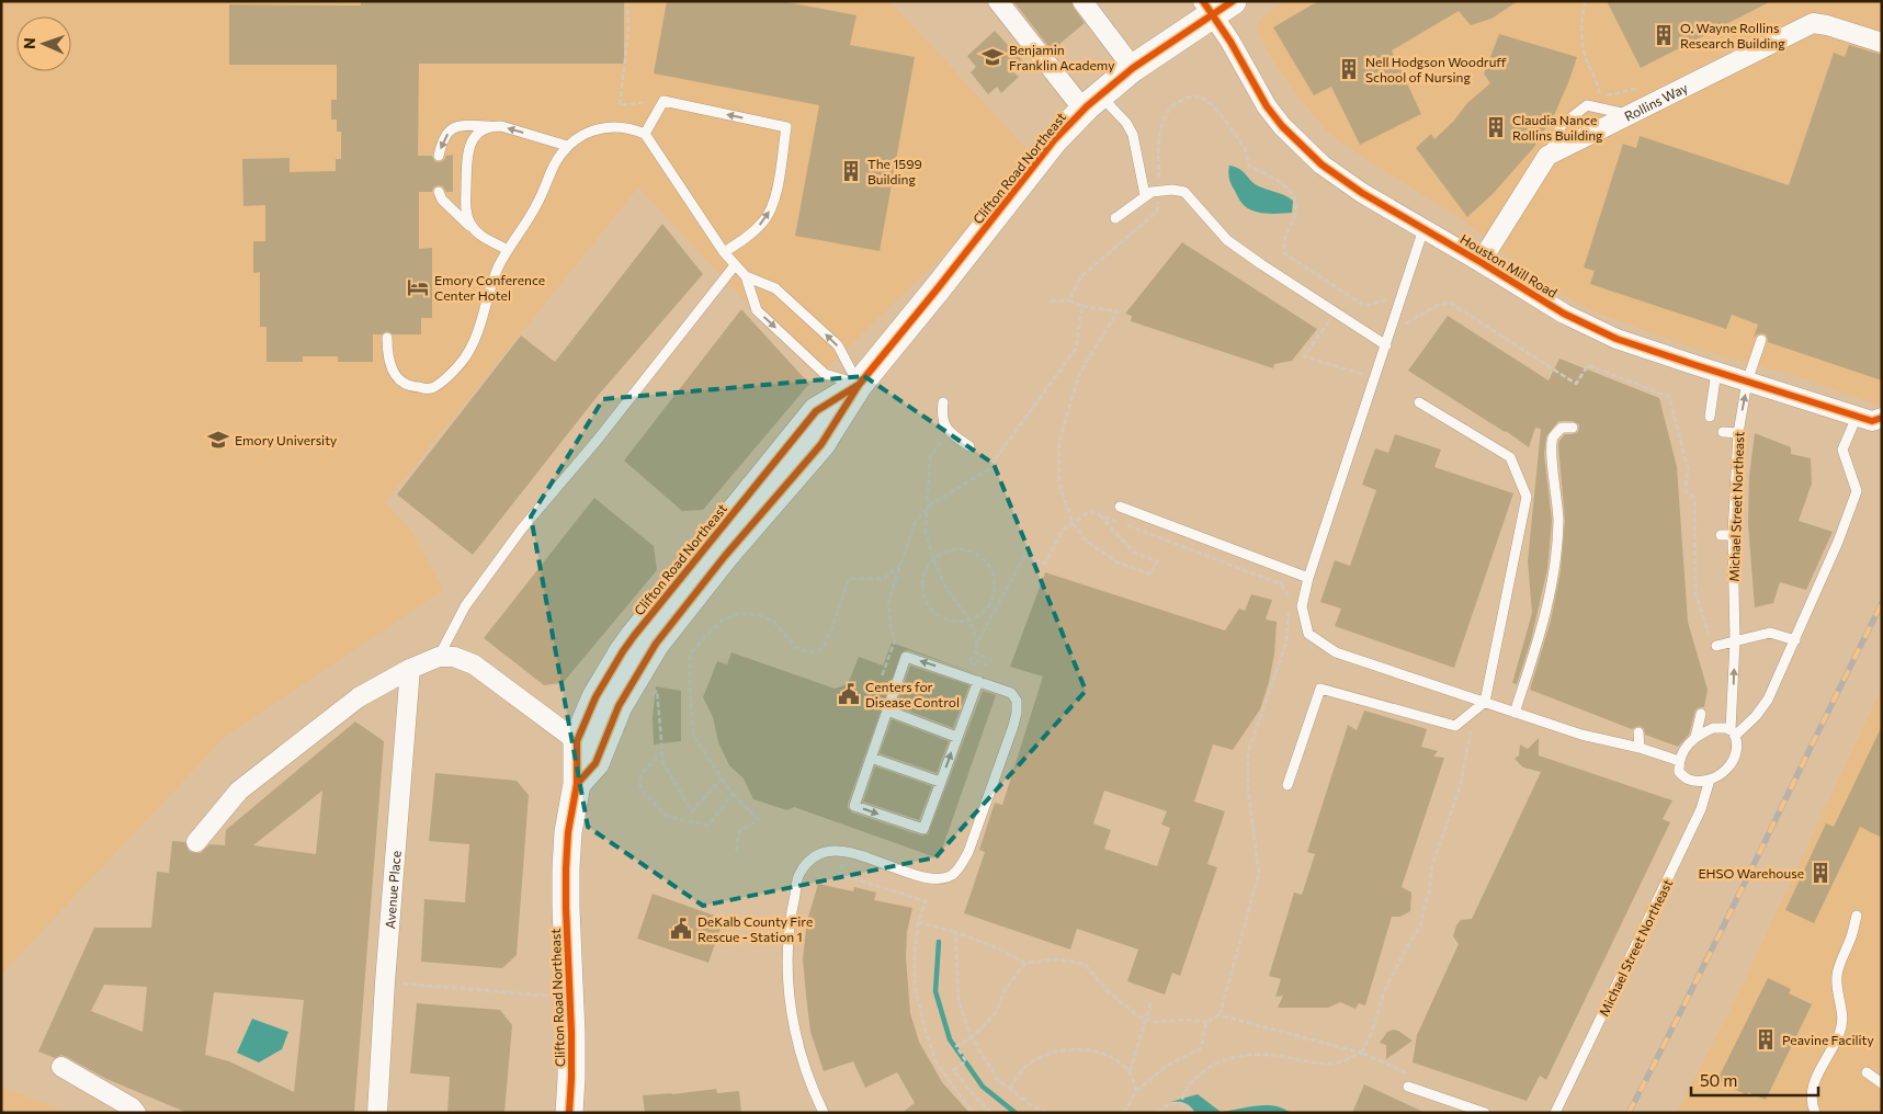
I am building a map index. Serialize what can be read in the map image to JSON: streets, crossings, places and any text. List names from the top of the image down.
{
  "streets": {
    "main road": ["Clifton Road Northeast"],
    "street": ["Rollins Way", "Houston Mill Road", "Avenue Place"],
    "lane": ["Michael Street Northeast"]
  },
  "crossings": [
    ["Clifton Road Northeast", "Houston Mill Road"],
    ["Houston Mill Road", "Michael Street Northeast"]
  ],
  "places": {
    "building": [
      "O. Wayne Rollins Research Building",
      "Nell Hodgson Woodruff School of Nursing",
      "Claudia Nance Rollins Building",
      "The 1599 Building",
      "EHSO Warehouse",
      "Peavine Facility"
    ],
    "school or university": ["Benjamin Franklin Academy", "Emory University"],
    "hotel": ["Emory Conference Center Hotel"],
    "public building": ["Centers for Disease Control", "DeKalb County Fire Rescue - Station 1"]
  },
  "scale_bar": "50 m",
  "north": "left"
}
